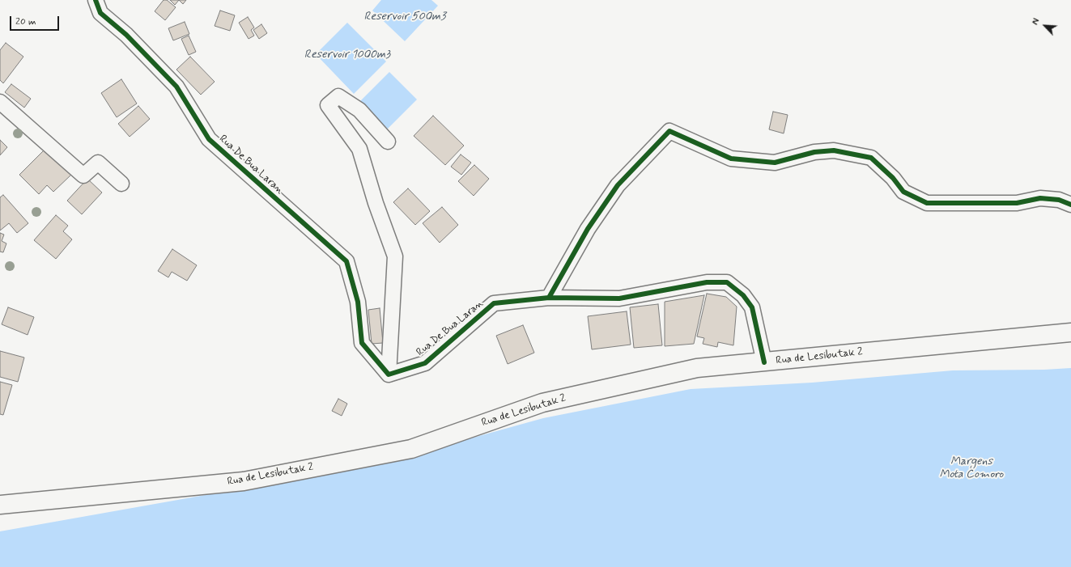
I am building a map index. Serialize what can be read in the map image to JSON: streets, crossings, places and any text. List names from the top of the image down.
{
  "streets": {
    "main road": ["Rua de Lesibutak 2"],
    "street": ["Rua De Bua Laran"]
  },
  "crossings": [
    ["Rua De Bua Laran", "Rua de Lesibutak 2"]
  ],
  "water": ["Reservoir 500m3", "Reservoir 1000m3", "Margens Mota Comoro"],
  "scale_bar": "20 m",
  "north": "top left"
}
